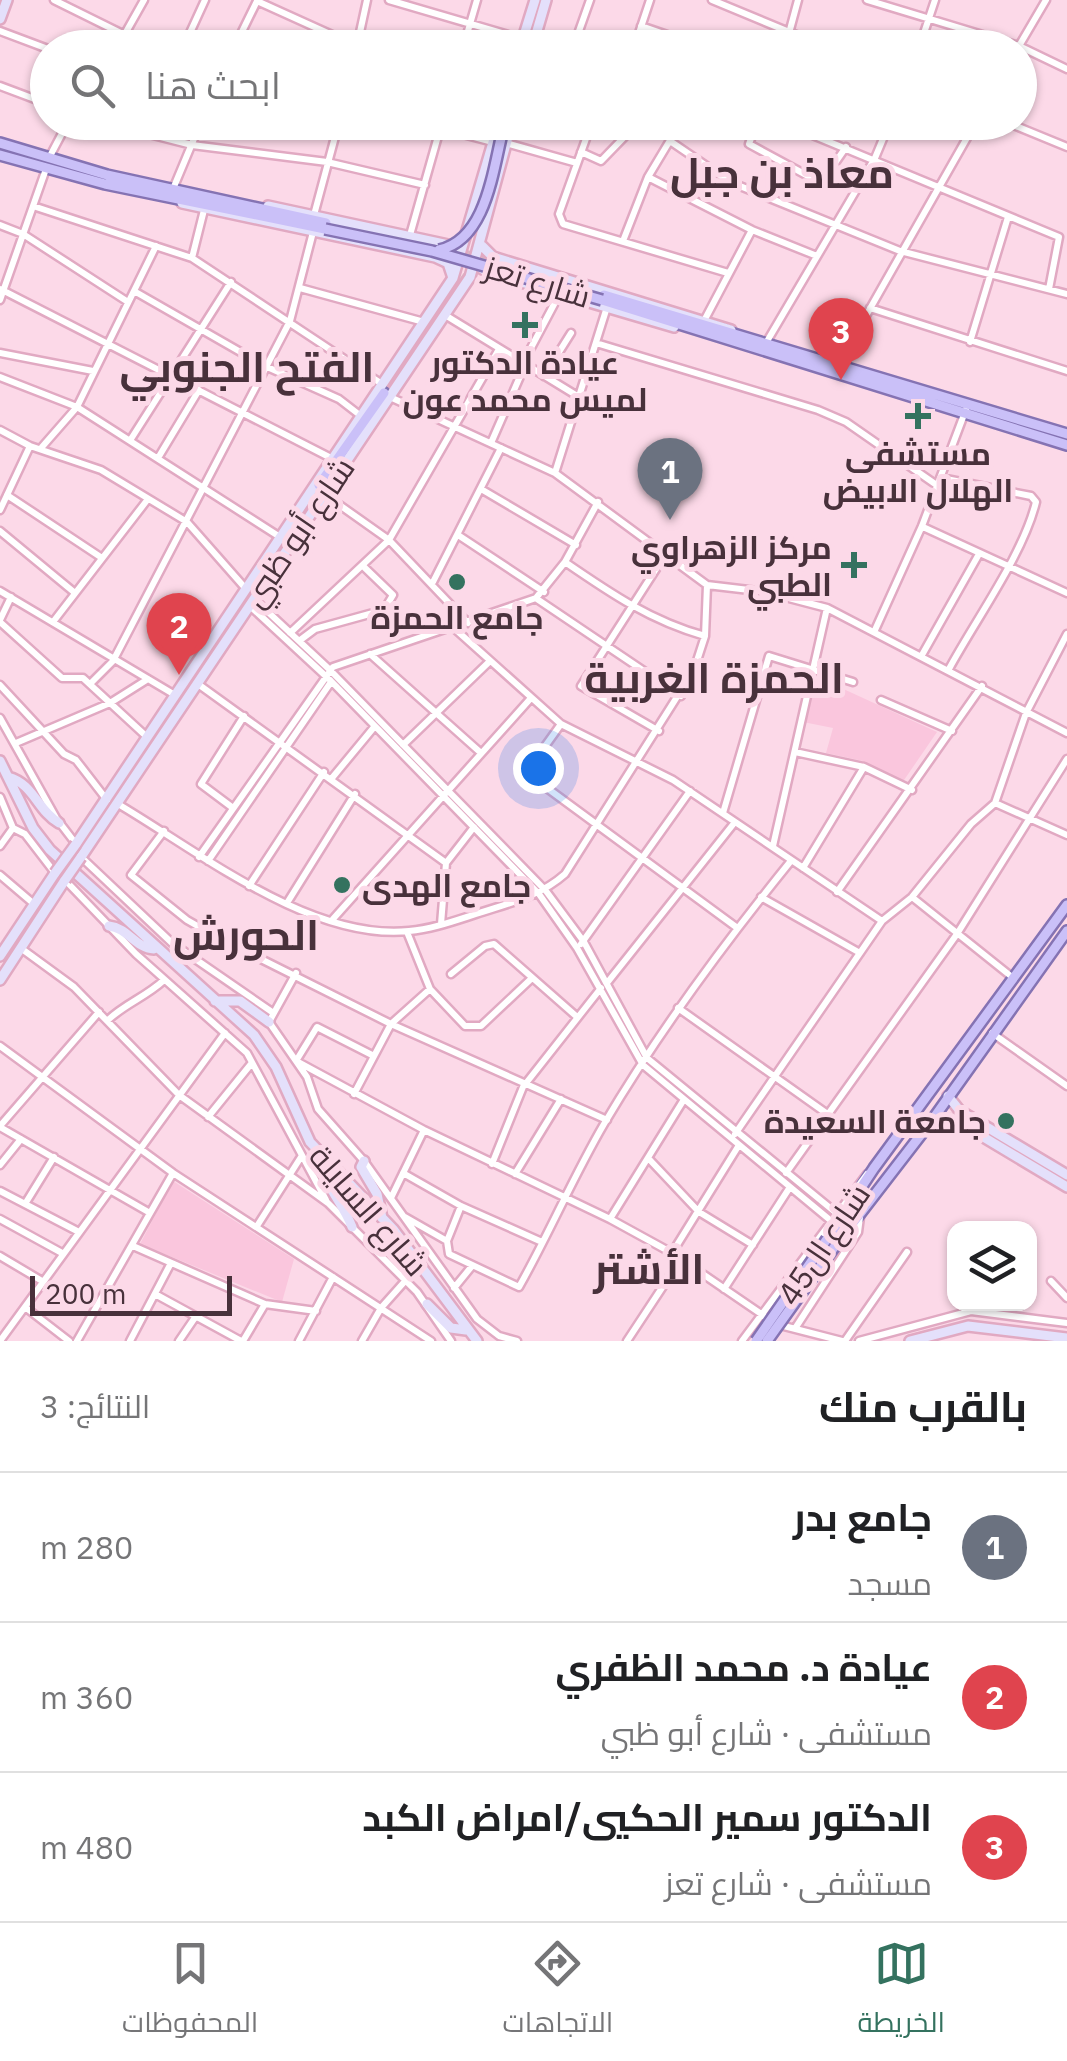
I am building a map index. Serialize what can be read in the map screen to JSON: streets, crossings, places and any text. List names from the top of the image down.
{
  "streets": {
    "main road": [
      "شارع تعز",
      "شارع أبو ظبي",
      "شارع السايلة",
      "شارع ال45"
    ]
  },
  "districts": [
    "معاذ بن جبل",
    "الفتح الجنوبي",
    "الحمزة الغربية",
    "الحورش",
    "الأشتر"
  ],
  "places": {
    "health": ["عيادة الدكتور لميس محمد عون", "مستشفى الهلال الابيض", "مركز الزهراوي الطبي"],
    "other": ["جامع الحمزة", "جامع الهدى", "جامعة السعيدة"]
  },
  "scale_bar": "200 m",
  "page": {
    "search": "ابحث هنا",
    "pins": ["3", "1", "2"],
    "scale": "200 m",
    "heading": ["بالقرب منك", "النتائج: 3"],
    "list": [
      {
        "mark": "1",
        "name": "جامع بدر",
        "note": "مسجد",
        "value": "280 m"
      },
      {
        "mark": "2",
        "name": "عيادة د. محمد الظفري",
        "note": "مستشفى · شارع أبو ظبي",
        "value": "360 m"
      },
      {
        "mark": "3",
        "name": "الدكتور سمير الحكيي/امراض الكبد",
        "note": "مستشفى · شارع تعز",
        "value": "480 m"
      }
    ],
    "nav": ["الخريطة", "الاتجاهات", "المحفوظات"]
  }
}
